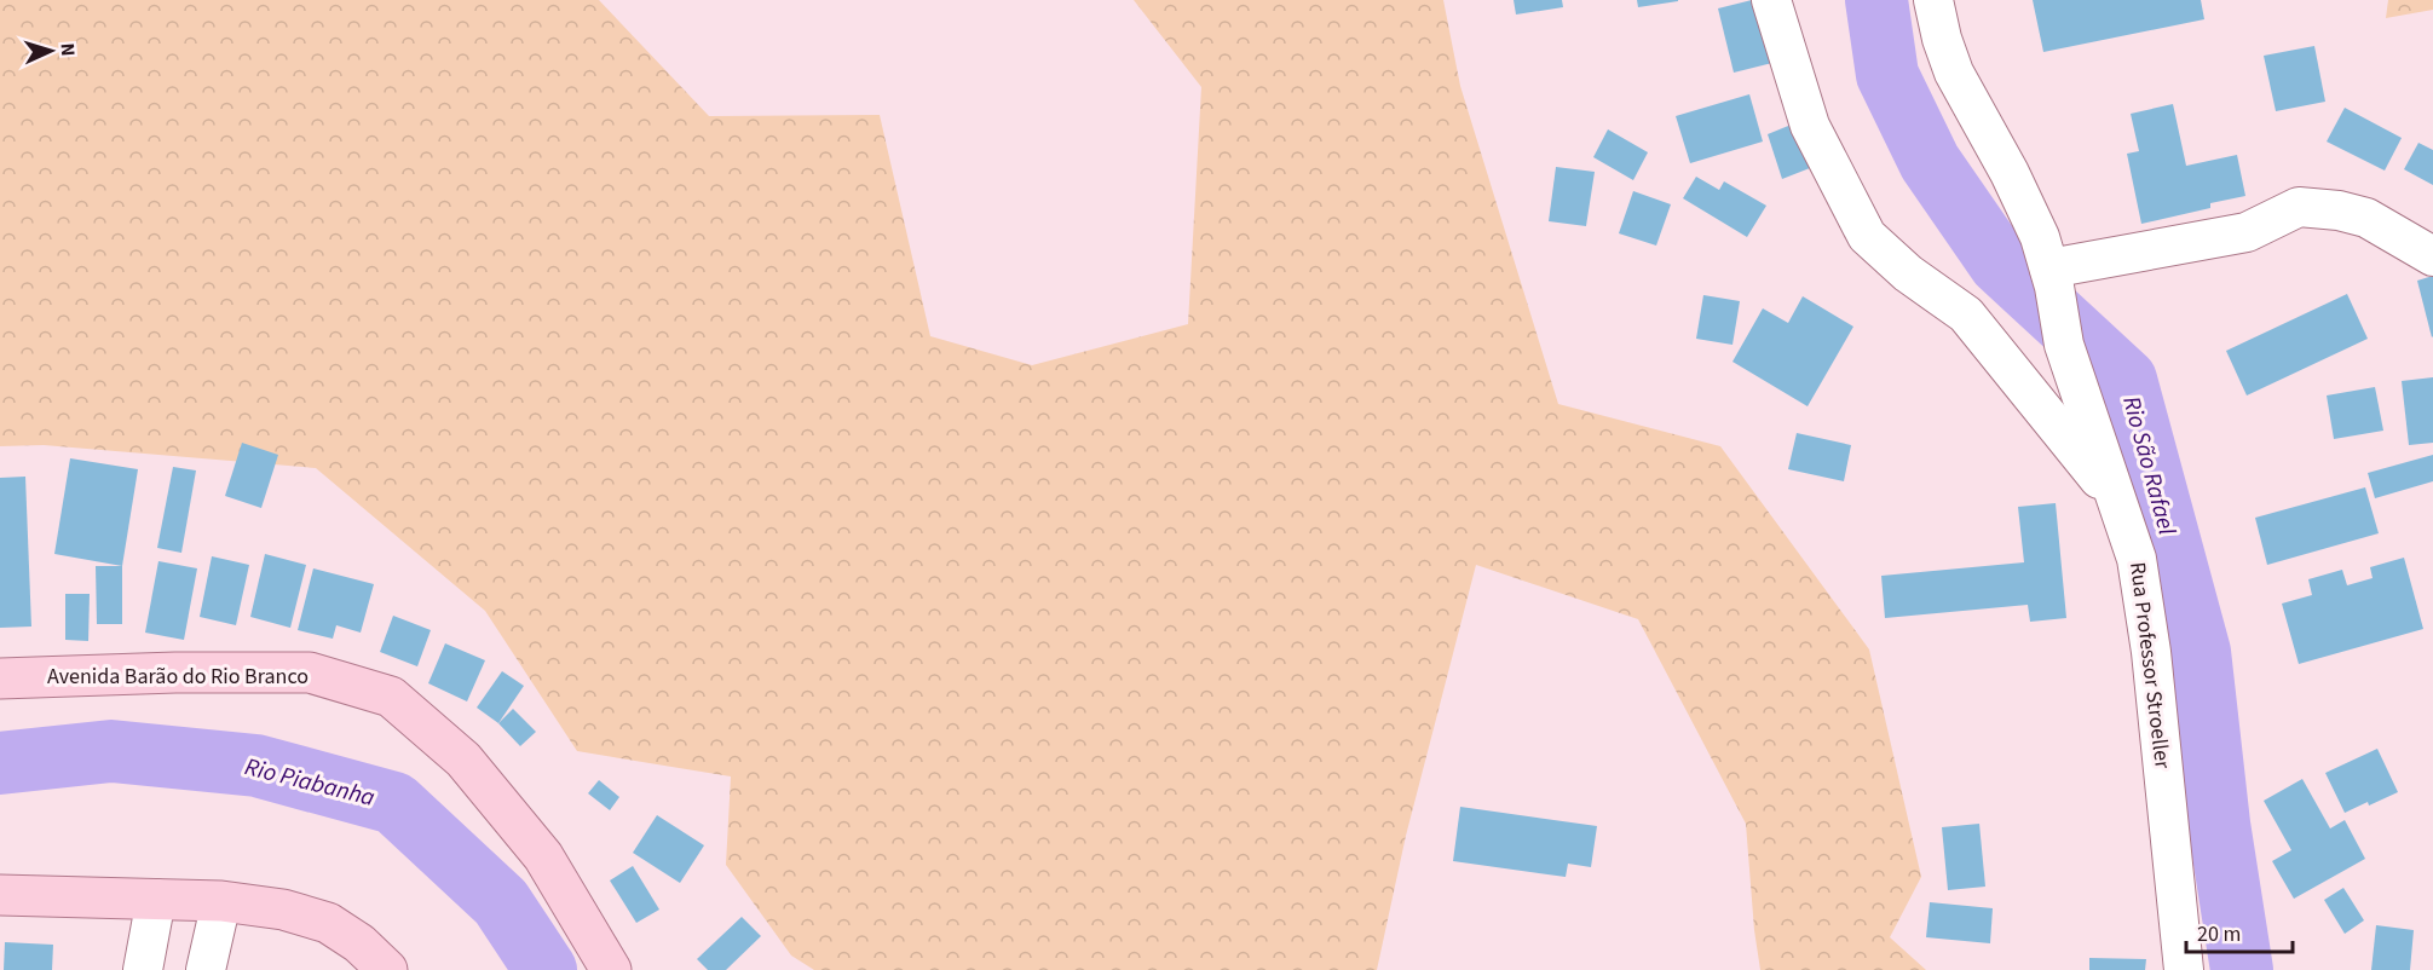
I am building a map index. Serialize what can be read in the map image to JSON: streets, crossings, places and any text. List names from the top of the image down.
{
  "streets": {
    "main road": ["Avenida Barão do Rio Branco"],
    "street": ["Rua Professor Stroeller"]
  },
  "water": ["Rio São Rafael", "Rio Piabanha"],
  "scale_bar": "20 m",
  "north": "right"
}
